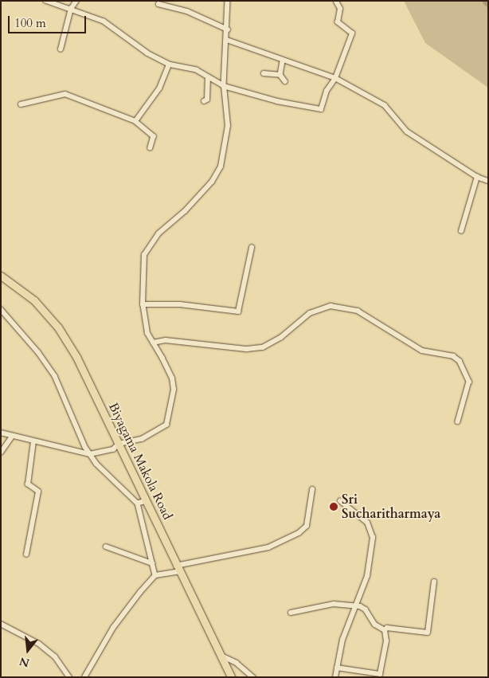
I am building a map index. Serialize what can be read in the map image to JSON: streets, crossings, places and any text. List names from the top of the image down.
{
  "streets": {
    "main road": ["Biyagama Makola Road"]
  },
  "places": ["Sri Sucharitharmaya"],
  "scale_bar": "100 m",
  "north": "bottom"
}
